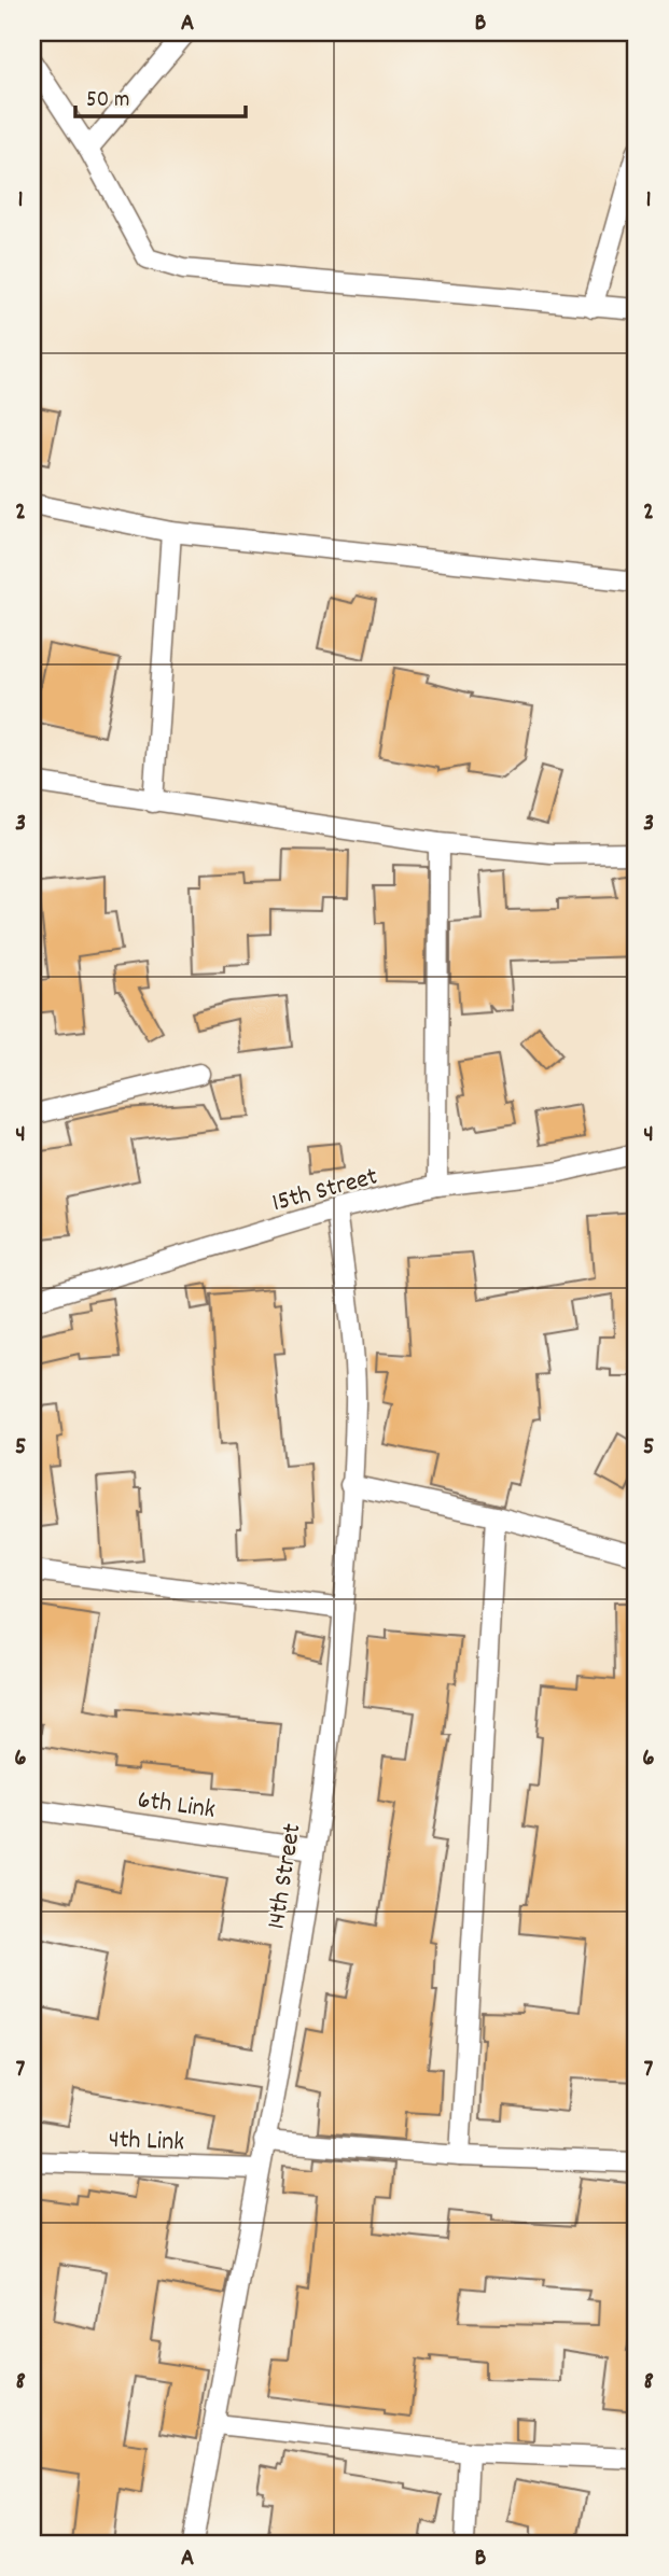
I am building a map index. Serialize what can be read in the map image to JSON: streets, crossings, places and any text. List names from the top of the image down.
{
  "streets": {
    "street": [
      "15th Street",
      "6th Link",
      "14th Street",
      "4th Link"
    ]
  },
  "crossings": [
    ["15th Street", "14th Street"],
    ["6th Link", "14th Street"],
    ["14th Street", "4th Link"]
  ],
  "scale_bar": "50 m",
  "grid": {
    "columns": ["A", "B"],
    "rows": [
      "1",
      "2",
      "3",
      "4",
      "5",
      "6",
      "7",
      "8"
    ]
  }
}
